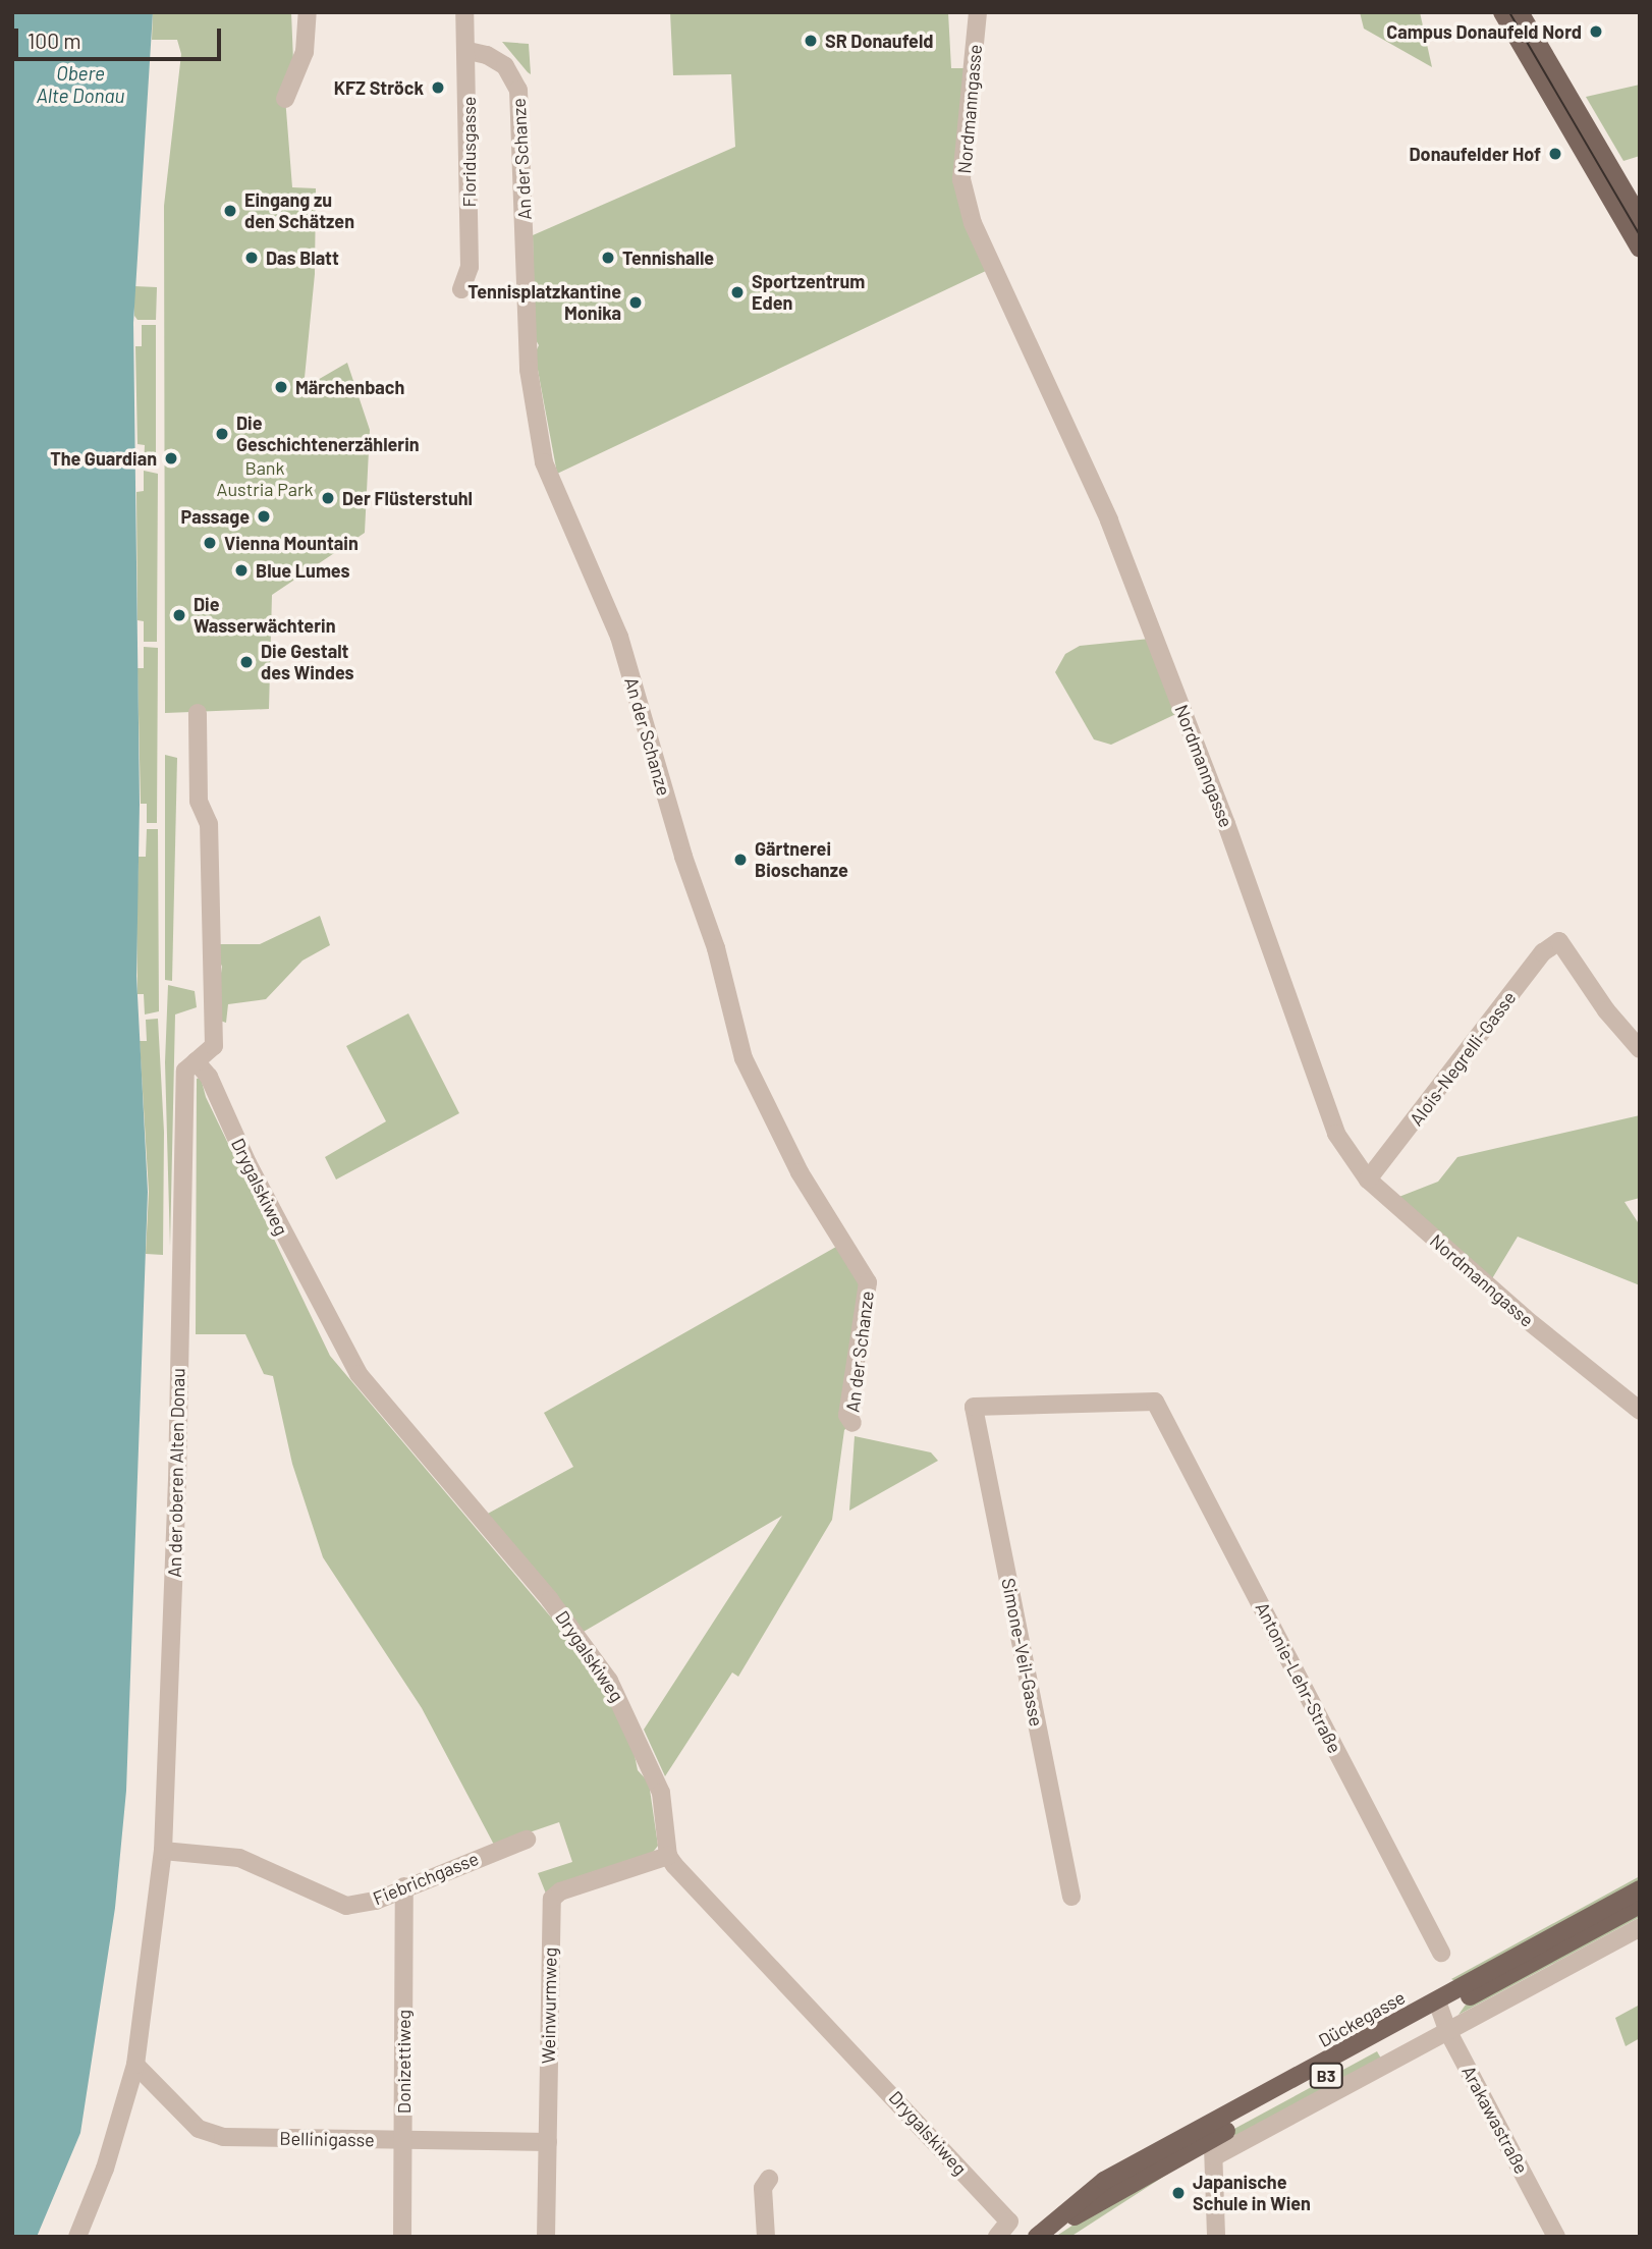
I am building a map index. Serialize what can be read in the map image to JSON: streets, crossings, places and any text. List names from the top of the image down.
{
  "streets": {
    "main road": ["Dückegasse", "B3"],
    "street": [
      "Nordmanngasse",
      "Floridusgasse",
      "An der Schanze",
      "Alois-Negrelli-Gasse",
      "Drygalskiweg",
      "An der oberen Alten Donau",
      "Simone-Veil-Gasse",
      "Antonie-Lehr-Straße",
      "Fiebrichgasse",
      "Weinwurmweg",
      "Donizettiweg",
      "Arakawastraße",
      "Bellinigasse"
    ]
  },
  "crossings": [
    ["Nordmanngasse", "Alois-Negrelli-Gasse"],
    ["Floridusgasse", "An der Schanze"],
    ["Drygalskiweg", "An der oberen Alten Donau"],
    ["Drygalskiweg", "Weinwurmweg"],
    ["An der oberen Alten Donau", "Fiebrichgasse"],
    ["An der oberen Alten Donau", "Bellinigasse"],
    ["Simone-Veil-Gasse", "Antonie-Lehr-Straße"],
    ["Fiebrichgasse", "Donizettiweg"],
    ["Weinwurmweg", "Bellinigasse"],
    ["Dückegasse", "Arakawastraße"],
    ["Donizettiweg", "Bellinigasse"]
  ],
  "water": ["Obere Alte Donau"],
  "parks": ["Bank Austria Park"],
  "places": [
    "Campus Donaufeld Nord",
    "SR Donaufeld",
    "KFZ Ströck",
    "Donaufelder Hof",
    "Eingang zu den Schätzen",
    "Das Blatt",
    "Tennishalle",
    "Sportzentrum Eden",
    "Tennisplatzkantine Monika",
    "Märchenbach",
    "Die Geschichtenerzählerin",
    "The Guardian",
    "Der Flüsterstuhl",
    "Passage",
    "Vienna Mountain",
    "Blue Lumes",
    "Die Wasserwächterin",
    "Die Gestalt des Windes",
    "Gärtnerei Bioschanze",
    "Japanische Schule in Wien"
  ],
  "scale_bar": "100 m"
}
